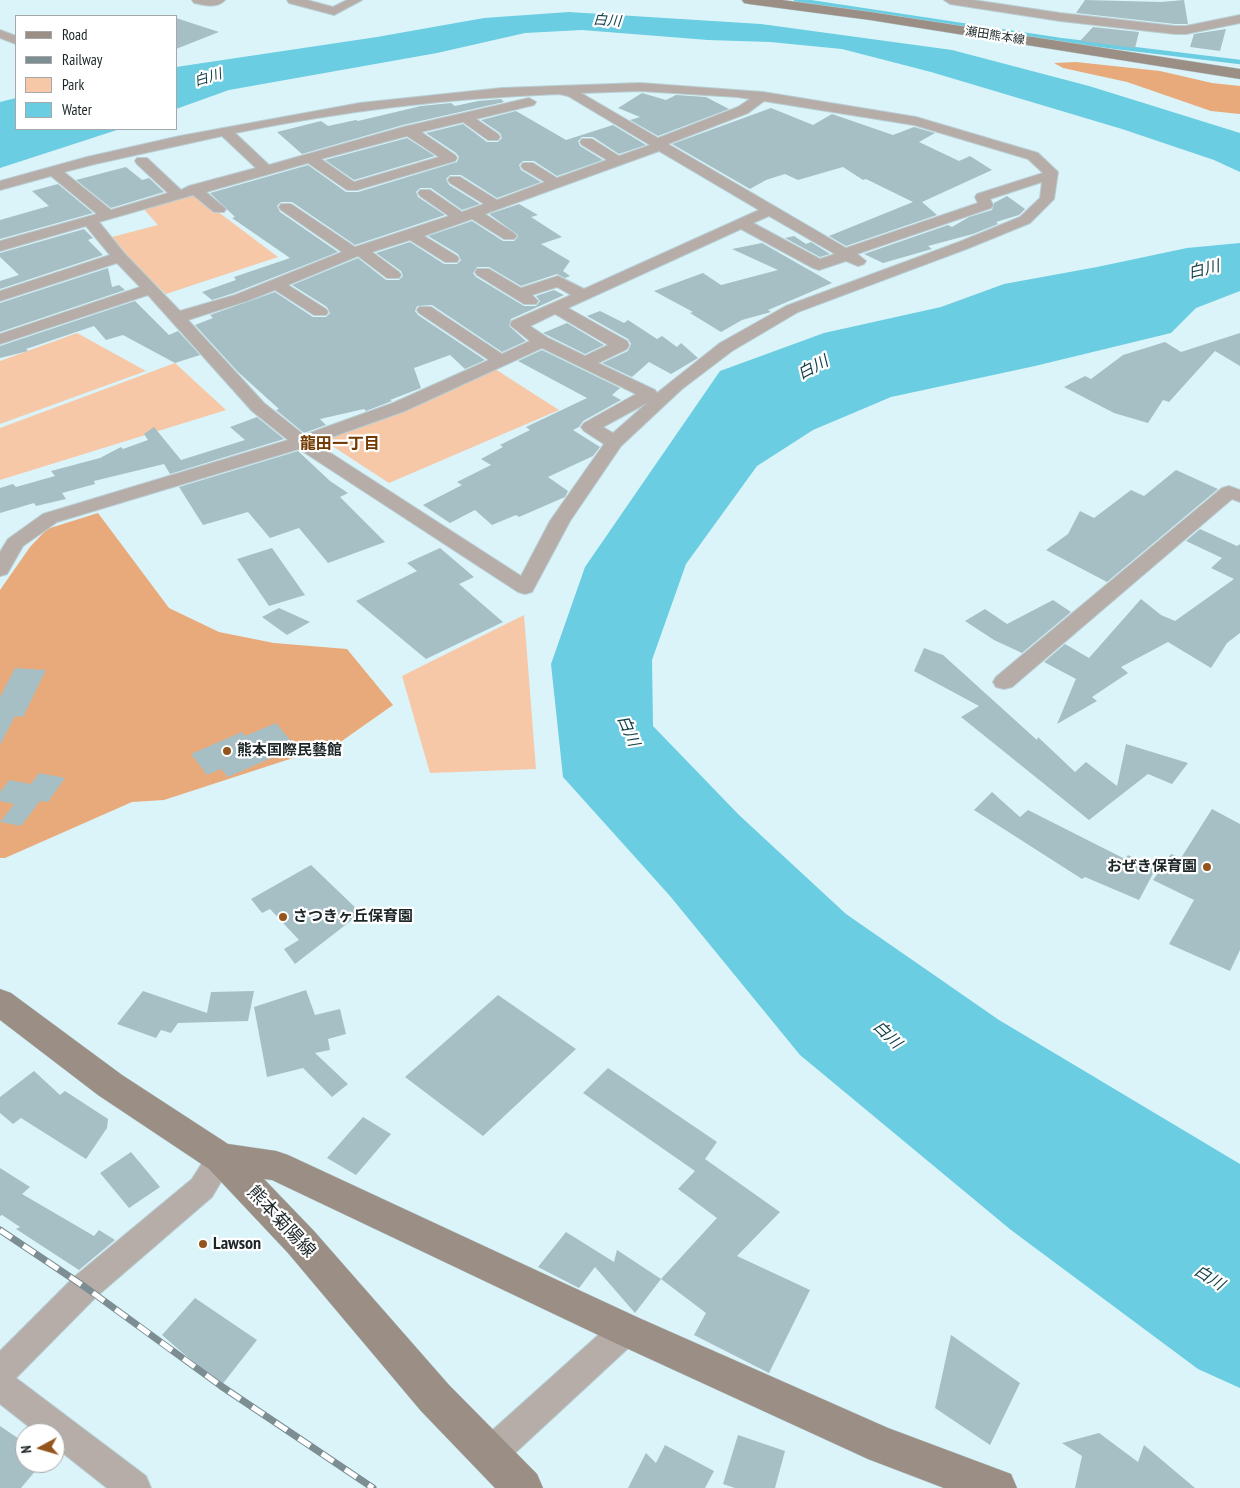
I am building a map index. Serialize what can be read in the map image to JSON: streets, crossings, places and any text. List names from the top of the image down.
{
  "streets": {
    "main road": ["瀬田熊本線", "熊本菊陽線"]
  },
  "districts": ["龍田一丁目"],
  "water": ["白川"],
  "places": [
    "熊本国際民藝館",
    "おぜき保育園",
    "さつきヶ丘保育園",
    "Lawson"
  ],
  "legend": [
    "Road",
    "Railway",
    "Park",
    "Water"
  ],
  "north": "left"
}
